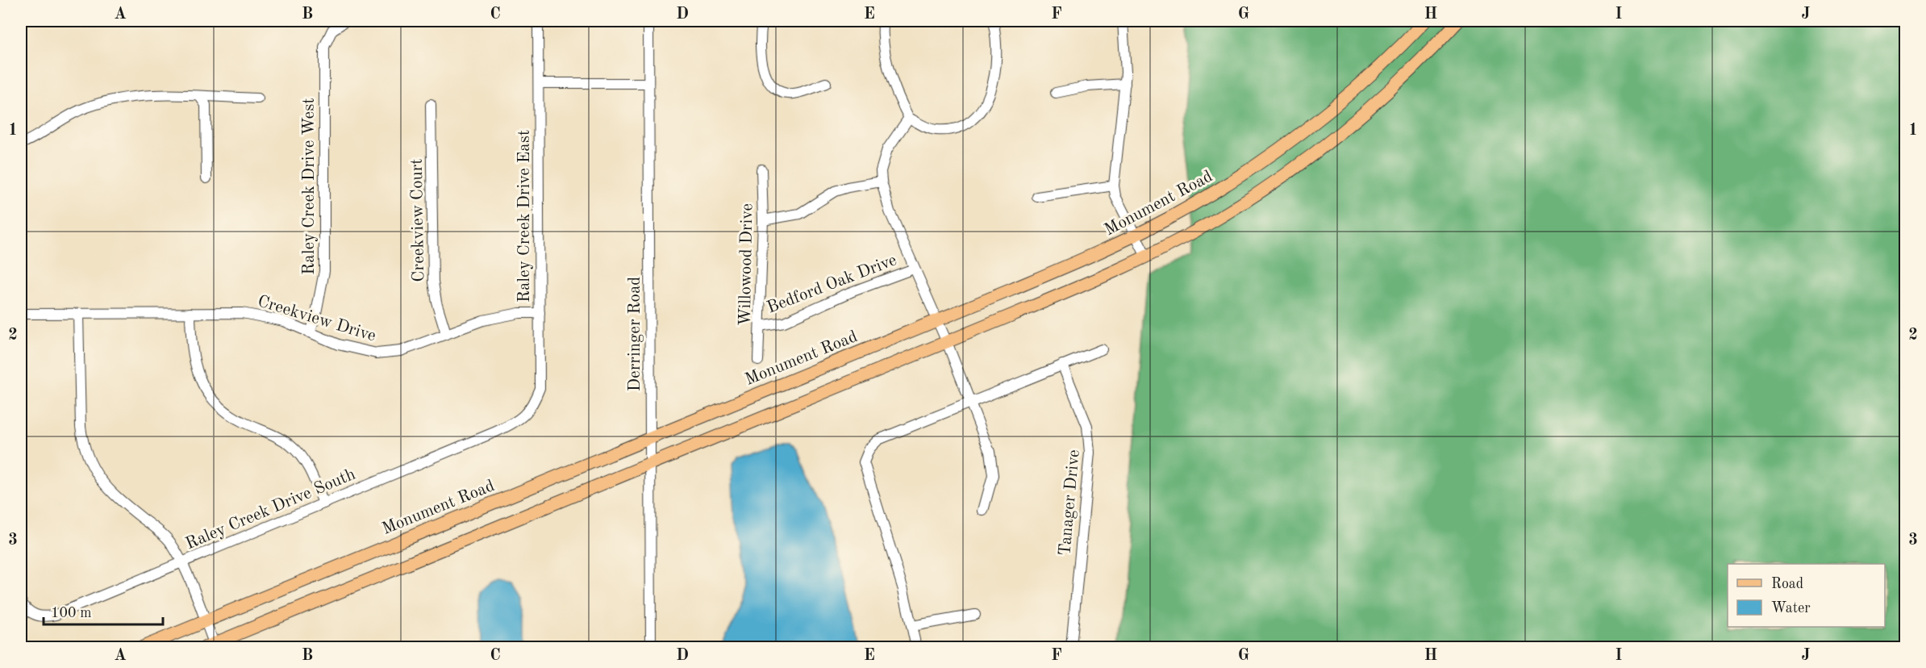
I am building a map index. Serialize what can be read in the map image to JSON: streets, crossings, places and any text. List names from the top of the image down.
{
  "streets": {
    "main road": ["Monument Road"],
    "street": [
      "Raley Creek Drive West",
      "Raley Creek Drive East",
      "Creekview Court",
      "Willowood Drive",
      "Bedford Oak Drive",
      "Creekview Drive",
      "Derringer Road",
      "Tanager Drive",
      "Raley Creek Drive South"
    ]
  },
  "crossings": [
    ["Raley Creek Drive West", "Creekview Drive"],
    ["Monument Road", "Derringer Road"],
    ["Raley Creek Drive East", "Creekview Drive"],
    ["Raley Creek Drive East", "Raley Creek Drive South"],
    ["Creekview Court", "Creekview Drive"],
    ["Willowood Drive", "Bedford Oak Drive"]
  ],
  "legend": ["Road", "Water"],
  "scale_bar": "100 m",
  "grid": {
    "columns": [
      "A",
      "B",
      "C",
      "D",
      "E",
      "F",
      "G",
      "H",
      "I",
      "J"
    ],
    "rows": ["1", "2", "3"]
  }
}
